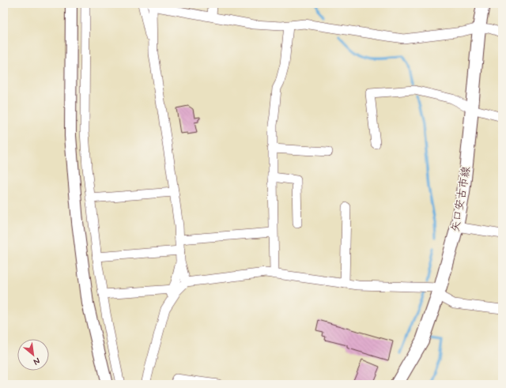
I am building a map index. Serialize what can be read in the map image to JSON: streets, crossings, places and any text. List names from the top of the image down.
{
  "streets": {
    "main road": ["矢口安古市線"]
  },
  "north": "bottom right"
}
